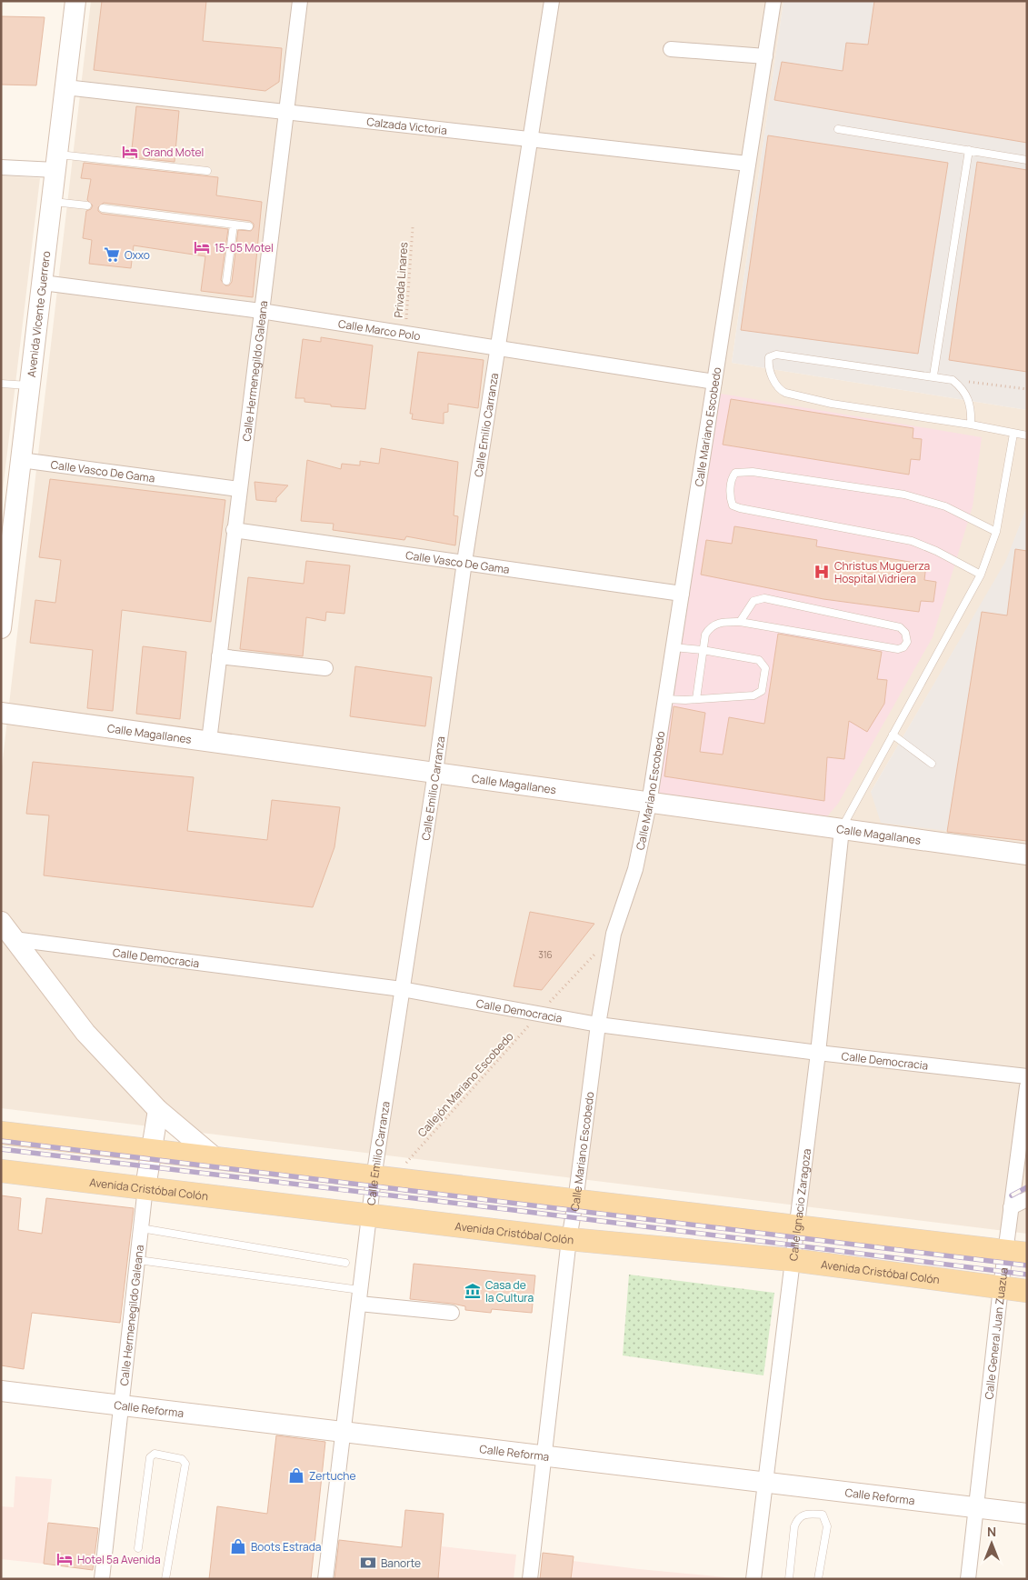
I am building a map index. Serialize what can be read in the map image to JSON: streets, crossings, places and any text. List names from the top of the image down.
{
  "streets": {
    "main road": ["Avenida Cristóbal Colón"],
    "street": [
      "Calzada Victoria",
      "Avenida Vicente Guerrero",
      "Calle Marco Polo",
      "Calle Hermenegildo Galeana",
      "Calle Emilio Carranza",
      "Calle Mariano Escobedo",
      "Calle Vasco De Gama",
      "Calle Magallanes",
      "Calle Democracia",
      "Calle Ignacio Zaragoza",
      "Calle General Juan Zuazua",
      "Calle Reforma"
    ],
    "path": ["Privada Linares", "Callejón Mariano Escobedo"]
  },
  "crossings": [
    ["Calzada Victoria", "Avenida Vicente Guerrero"],
    ["Calzada Victoria", "Calle Hermenegildo Galeana"],
    ["Calzada Victoria", "Calle Emilio Carranza"],
    ["Calzada Victoria", "Calle Mariano Escobedo"],
    ["Privada Linares", "Calle Marco Polo"],
    ["Avenida Vicente Guerrero", "Calle Marco Polo"],
    ["Avenida Vicente Guerrero", "Calle Vasco De Gama"],
    ["Calle Marco Polo", "Calle Hermenegildo Galeana"],
    ["Calle Marco Polo", "Calle Emilio Carranza"],
    ["Calle Marco Polo", "Calle Mariano Escobedo"],
    ["Calle Hermenegildo Galeana", "Calle Vasco De Gama"],
    ["Calle Hermenegildo Galeana", "Calle Magallanes"],
    ["Calle Hermenegildo Galeana", "Avenida Cristóbal Colón"],
    ["Calle Hermenegildo Galeana", "Calle Reforma"],
    ["Calle Emilio Carranza", "Calle Vasco De Gama"],
    ["Calle Emilio Carranza", "Calle Magallanes"],
    ["Calle Emilio Carranza", "Calle Democracia"],
    ["Calle Emilio Carranza", "Avenida Cristóbal Colón"],
    ["Calle Emilio Carranza", "Calle Reforma"],
    ["Calle Mariano Escobedo", "Calle Vasco De Gama"],
    ["Calle Mariano Escobedo", "Calle Magallanes"],
    ["Calle Mariano Escobedo", "Calle Democracia"],
    ["Calle Mariano Escobedo", "Callejón Mariano Escobedo"],
    ["Calle Mariano Escobedo", "Avenida Cristóbal Colón"],
    ["Calle Mariano Escobedo", "Calle Reforma"],
    ["Calle Magallanes", "Calle Ignacio Zaragoza"],
    ["Calle Democracia", "Callejón Mariano Escobedo"],
    ["Calle Democracia", "Calle Ignacio Zaragoza"],
    ["Avenida Cristóbal Colón", "Calle Ignacio Zaragoza"],
    ["Avenida Cristóbal Colón", "Calle General Juan Zuazua"],
    ["Calle Ignacio Zaragoza", "Calle Reforma"],
    ["Calle General Juan Zuazua", "Calle Reforma"]
  ],
  "places": {
    "hotel": ["Grand Motel", "15-05 Motel", "Hotel 5a Avenida"],
    "supermarket": ["Oxxo"],
    "hospital": ["Christus Muguerza Hospital Vidriera"],
    "museum": ["Casa de la Cultura"],
    "shop": ["Zertuche", "Boots Estrada"],
    "bank": ["Banorte"]
  },
  "house_numbers": ["316"],
  "north": "top"
}
